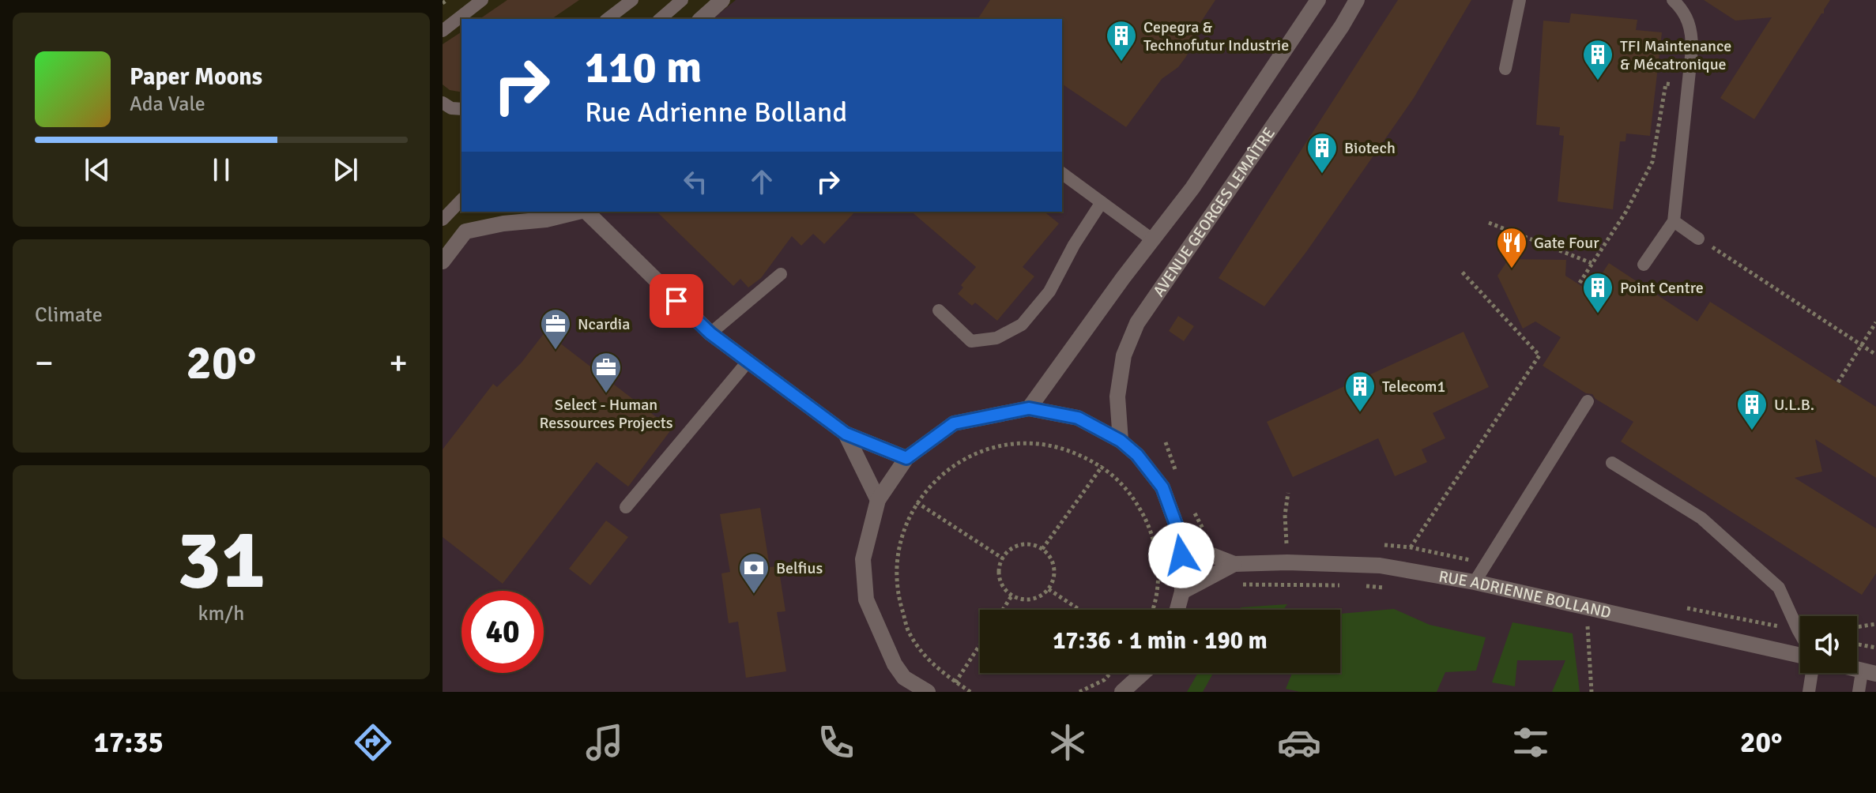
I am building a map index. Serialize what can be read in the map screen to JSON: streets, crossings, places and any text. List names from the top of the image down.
{
  "streets": {
    "street": ["AVENUE GEORGES LEMAÎTRE", "RUE ADRIENNE BOLLAND"]
  },
  "places": {
    "building": [
      "Cepegra & Technofutur Industrie",
      "TFI Maintenance & Mécatronique",
      "Biotech",
      "Point Centre",
      "Telecom1",
      "U.L.B."
    ],
    "restaurant": ["Gate Four"],
    "office": ["Ncardia", "Select - Human Ressources Projects"],
    "bank": ["Belfius"]
  },
  "page": {
    "turn": ["110 m", "Rue Adrienne Bolland"],
    "song": ["Paper Moons", "Ada Vale"],
    "tile": [
      "Climate",
      ["31", "km/h"]
    ],
    "heat": ["−", "20°", "+"],
    "limit": "40",
    "trip": "17:36 · 1 min · 190 m",
    "tabs": ["17:35", "20°"]
  }
}
